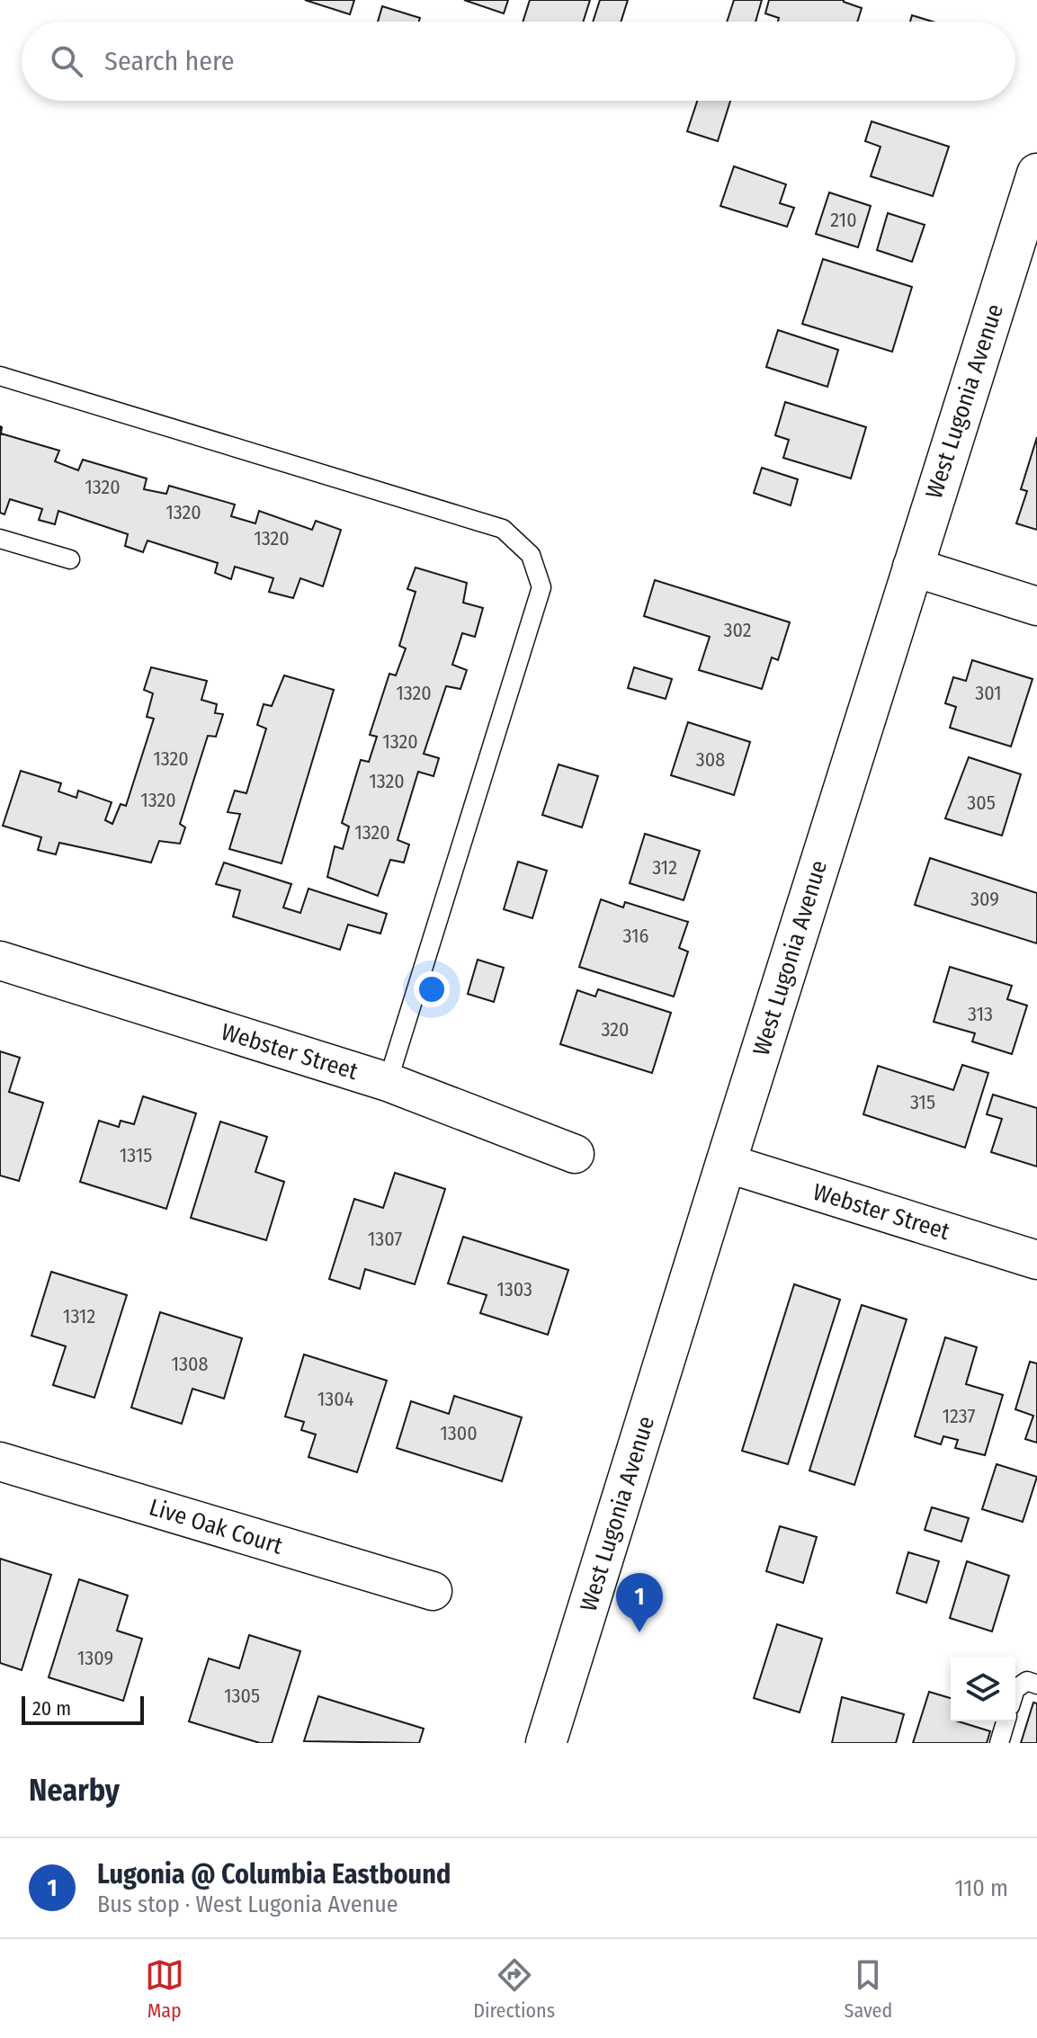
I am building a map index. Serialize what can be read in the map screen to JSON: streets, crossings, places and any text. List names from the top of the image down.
{
  "streets": {
    "main road": ["West Lugonia Avenue"],
    "street": ["Webster Street", "Live Oak Court"]
  },
  "crossings": [
    ["West Lugonia Avenue", "Webster Street"]
  ],
  "house_numbers": [
    "210",
    "1320",
    "1320",
    "1320",
    "302",
    "1320",
    "301",
    "1320",
    "1320",
    "308",
    "1320",
    "1320",
    "305",
    "1320",
    "312",
    "309",
    "316",
    "313",
    "320",
    "315",
    "1315",
    "1307",
    "1303",
    "1312",
    "1308",
    "1304",
    "1237",
    "1300",
    "1309",
    "1305"
  ],
  "scale_bar": "20 m",
  "page": {
    "search": "Search here",
    "pins": "1",
    "scale": "20 m",
    "heading": "Nearby",
    "list": [
      {
        "mark": "1",
        "name": "Lugonia @ Columbia Eastbound",
        "note": "Bus stop · West Lugonia Avenue",
        "value": "110 m"
      }
    ],
    "nav": ["Map", "Directions", "Saved"]
  }
}
